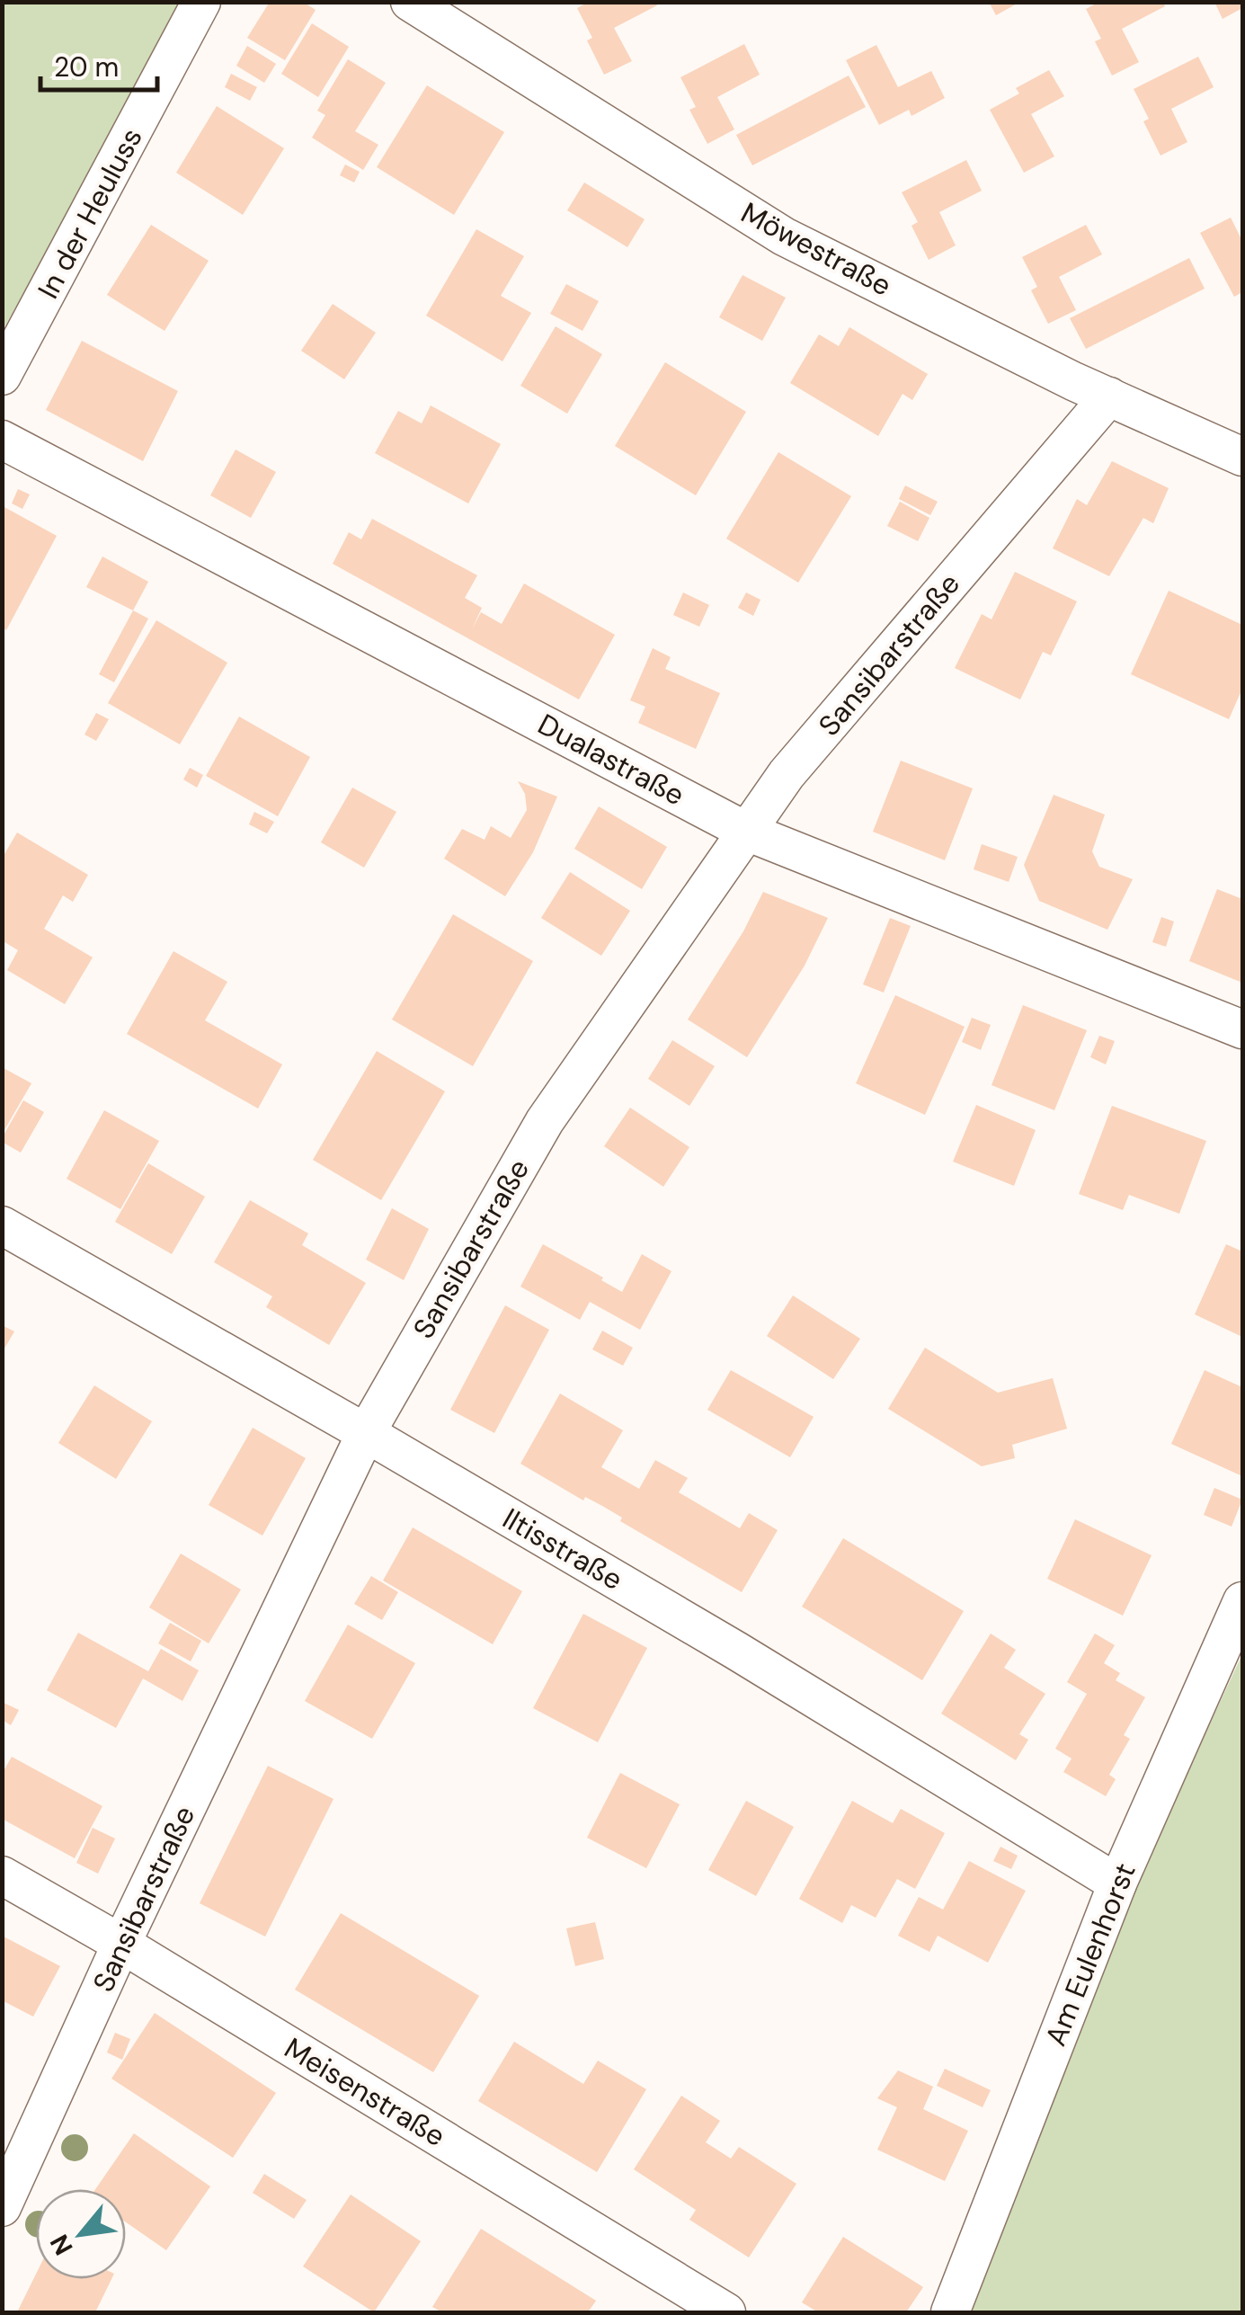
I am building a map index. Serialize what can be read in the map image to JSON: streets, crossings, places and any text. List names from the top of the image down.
{
  "streets": {
    "street": [
      "In der Heuluss",
      "Möwestraße",
      "Sansibarstraße",
      "Dualastraße",
      "Iltisstraße",
      "Am Eulenhorst",
      "Meisenstraße"
    ]
  },
  "crossings": [
    ["Möwestraße", "Sansibarstraße"],
    ["Sansibarstraße", "Dualastraße"],
    ["Sansibarstraße", "Iltisstraße"],
    ["Sansibarstraße", "Meisenstraße"],
    ["Iltisstraße", "Am Eulenhorst"]
  ],
  "scale_bar": "20 m",
  "north": "bottom left"
}
